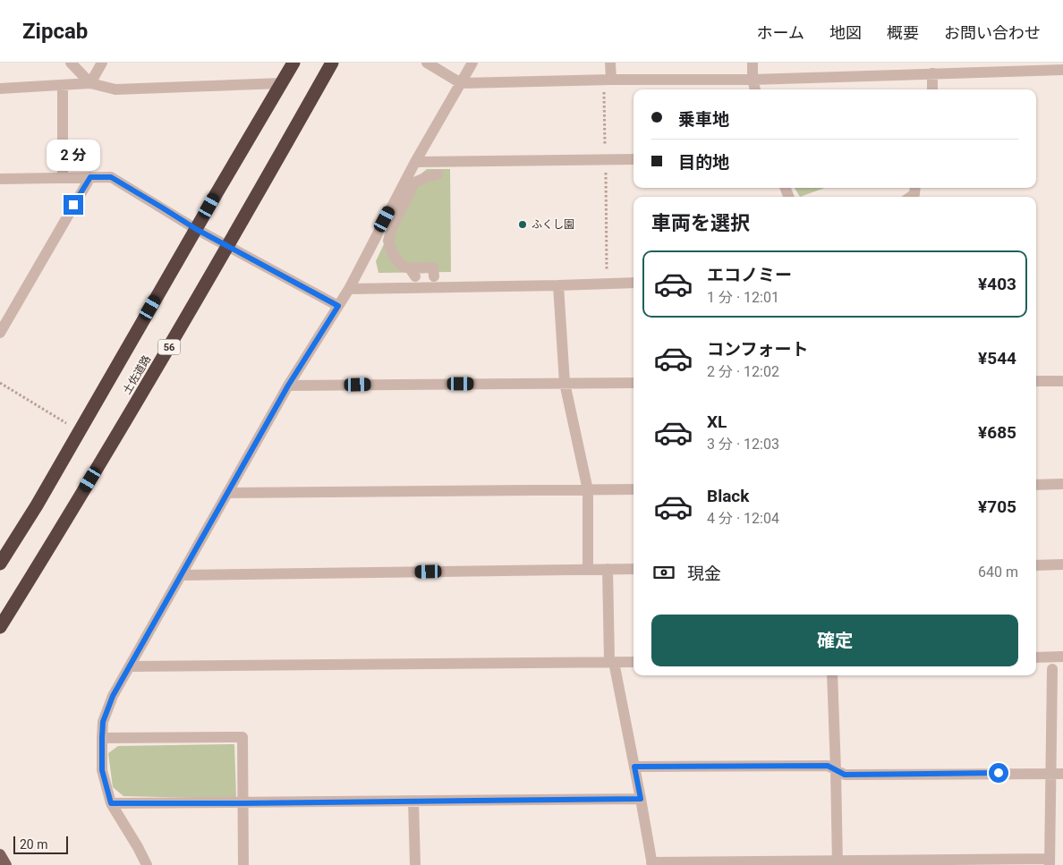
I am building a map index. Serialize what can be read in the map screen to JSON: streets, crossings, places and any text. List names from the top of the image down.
{
  "streets": {
    "highway": ["56", "土佐道路"]
  },
  "places": ["ふくし園"],
  "scale_bar": "20 m",
  "page": {
    "header": "Zipcab",
    "nav": [
      "ホーム",
      "地図",
      "概要",
      "お問い合わせ"
    ],
    "banner": ["乗車地", "目的地"],
    "bubble": "2 分",
    "heading": "車両を選択",
    "list": [
      {
        "name": "エコノミー",
        "note": "1 分 · 12:01",
        "value": "¥403"
      },
      {
        "name": "コンフォート",
        "note": "2 分 · 12:02",
        "value": "¥544"
      },
      {
        "name": "XL",
        "note": "3 分 · 12:03",
        "value": "¥685"
      },
      {
        "name": "Black",
        "note": "4 分 · 12:04",
        "value": "¥705"
      }
    ],
    "pay": ["現金", "640 m"],
    "buttons": "確定",
    "scale": "20 m"
  }
}
